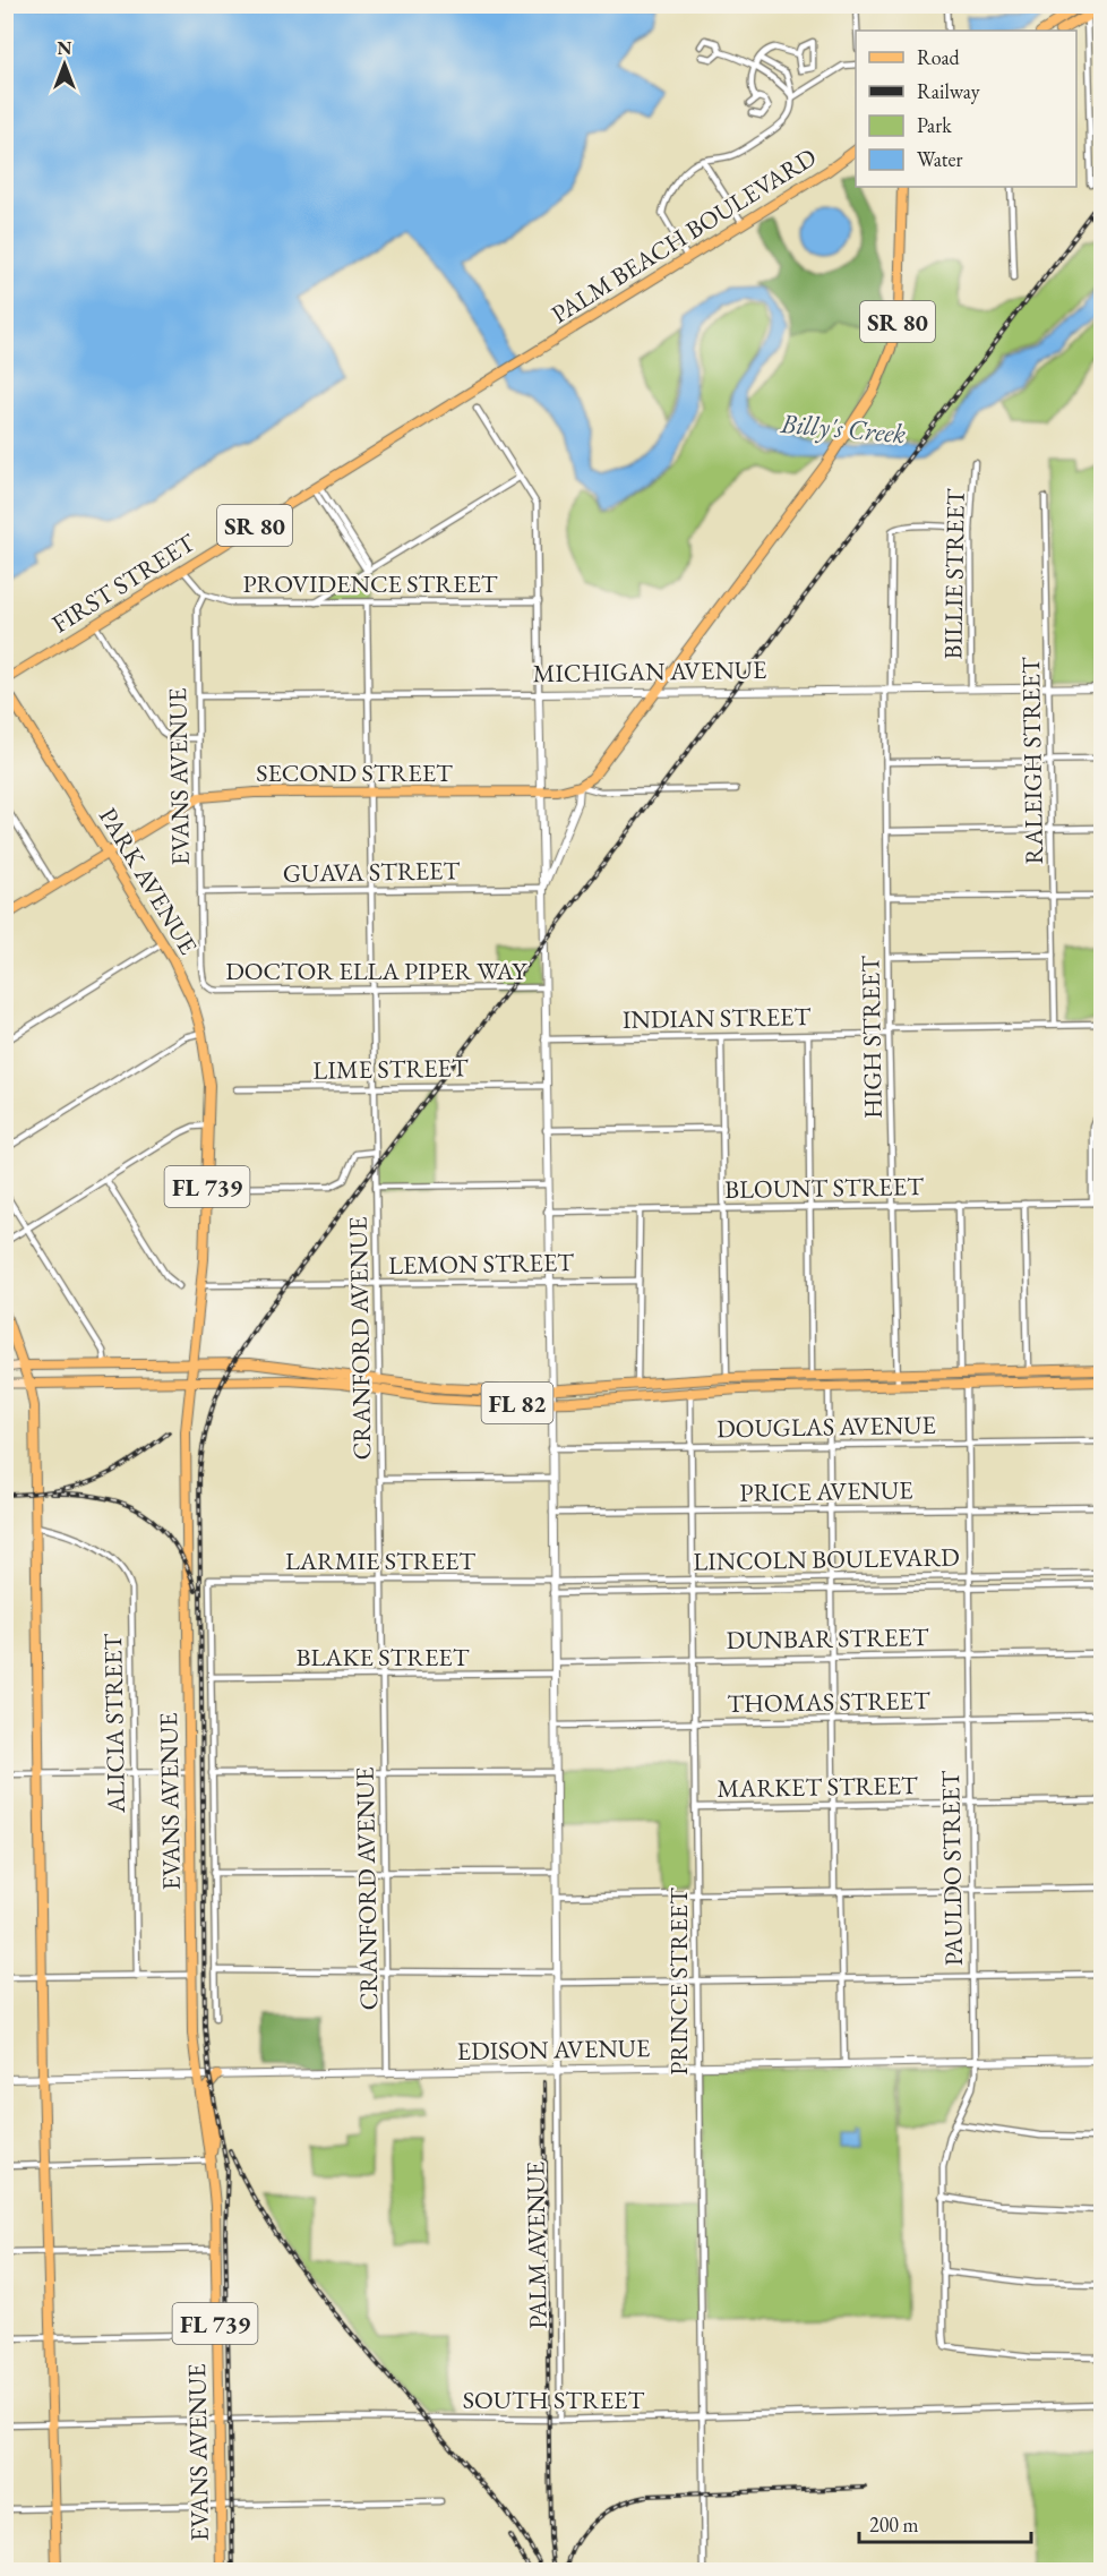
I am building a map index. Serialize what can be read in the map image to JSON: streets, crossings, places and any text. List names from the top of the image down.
{
  "streets": {
    "main road": [
      "PALM BEACH BOULEVARD",
      "SR 80",
      "FIRST STREET",
      "SECOND STREET",
      "EVANS AVENUE",
      "PARK AVENUE",
      "FL 739",
      "FL 82"
    ],
    "street": [
      "BILLIE STREET",
      "PROVIDENCE STREET",
      "MICHIGAN AVENUE",
      "RALEIGH STREET",
      "GUAVA STREET",
      "DOCTOR ELLA PIPER WAY",
      "INDIAN STREET",
      "HIGH STREET",
      "LIME STREET",
      "BLOUNT STREET",
      "LEMON STREET",
      "CRANFORD AVENUE",
      "DOUGLAS AVENUE",
      "PRICE AVENUE",
      "LINCOLN BOULEVARD",
      "LARMIE STREET",
      "DUNBAR STREET",
      "BLAKE STREET",
      "THOMAS STREET",
      "ALICIA STREET",
      "MARKET STREET",
      "PAULDO STREET",
      "PRINCE STREET",
      "EDISON AVENUE",
      "PALM AVENUE",
      "SOUTH STREET"
    ]
  },
  "crossings": [
    ["PALM BEACH BOULEVARD", "FIRST STREET"],
    ["SR 80", "MICHIGAN AVENUE"],
    ["SR 80", "SECOND STREET"],
    ["BILLIE STREET", "MICHIGAN AVENUE"],
    ["BILLIE STREET", "HIGH STREET"],
    ["PROVIDENCE STREET", "EVANS AVENUE"],
    ["PROVIDENCE STREET", "CRANFORD AVENUE"],
    ["MICHIGAN AVENUE", "RALEIGH STREET"],
    ["MICHIGAN AVENUE", "EVANS AVENUE"],
    ["MICHIGAN AVENUE", "HIGH STREET"],
    ["MICHIGAN AVENUE", "CRANFORD AVENUE"],
    ["RALEIGH STREET", "INDIAN STREET"],
    ["SECOND STREET", "EVANS AVENUE"],
    ["SECOND STREET", "PARK AVENUE"],
    ["SECOND STREET", "CRANFORD AVENUE"],
    ["EVANS AVENUE", "GUAVA STREET"],
    ["EVANS AVENUE", "PARK AVENUE"],
    ["EVANS AVENUE", "DOCTOR ELLA PIPER WAY"],
    ["EVANS AVENUE", "LEMON STREET"],
    ["EVANS AVENUE", "FL 82"],
    ["EVANS AVENUE", "EDISON AVENUE"],
    ["EVANS AVENUE", "SOUTH STREET"],
    ["GUAVA STREET", "CRANFORD AVENUE"],
    ["DOCTOR ELLA PIPER WAY", "CRANFORD AVENUE"],
    ["INDIAN STREET", "HIGH STREET"],
    ["HIGH STREET", "BLOUNT STREET"],
    ["HIGH STREET", "FL 82"],
    ["LIME STREET", "CRANFORD AVENUE"],
    ["LEMON STREET", "CRANFORD AVENUE"],
    ["CRANFORD AVENUE", "FL 82"],
    ["CRANFORD AVENUE", "LARMIE STREET"],
    ["CRANFORD AVENUE", "BLAKE STREET"],
    ["CRANFORD AVENUE", "EDISON AVENUE"],
    ["FL 82", "PAULDO STREET"],
    ["FL 82", "PRINCE STREET"],
    ["DOUGLAS AVENUE", "PAULDO STREET"],
    ["DOUGLAS AVENUE", "PRINCE STREET"],
    ["PRICE AVENUE", "PAULDO STREET"],
    ["PRICE AVENUE", "PRINCE STREET"],
    ["LINCOLN BOULEVARD", "LARMIE STREET"],
    ["LINCOLN BOULEVARD", "PAULDO STREET"],
    ["LINCOLN BOULEVARD", "PRINCE STREET"],
    ["LARMIE STREET", "BLAKE STREET"],
    ["DUNBAR STREET", "PAULDO STREET"],
    ["DUNBAR STREET", "PRINCE STREET"],
    ["THOMAS STREET", "PAULDO STREET"],
    ["THOMAS STREET", "PRINCE STREET"],
    ["MARKET STREET", "PAULDO STREET"],
    ["MARKET STREET", "PRINCE STREET"],
    ["PAULDO STREET", "EDISON AVENUE"],
    ["PRINCE STREET", "EDISON AVENUE"],
    ["PRINCE STREET", "SOUTH STREET"],
    ["EDISON AVENUE", "PALM AVENUE"],
    ["PALM AVENUE", "SOUTH STREET"]
  ],
  "water": ["Billy's Creek"],
  "legend": [
    "Road",
    "Railway",
    "Park",
    "Water"
  ],
  "scale_bar": "200 m",
  "north": "top"
}
